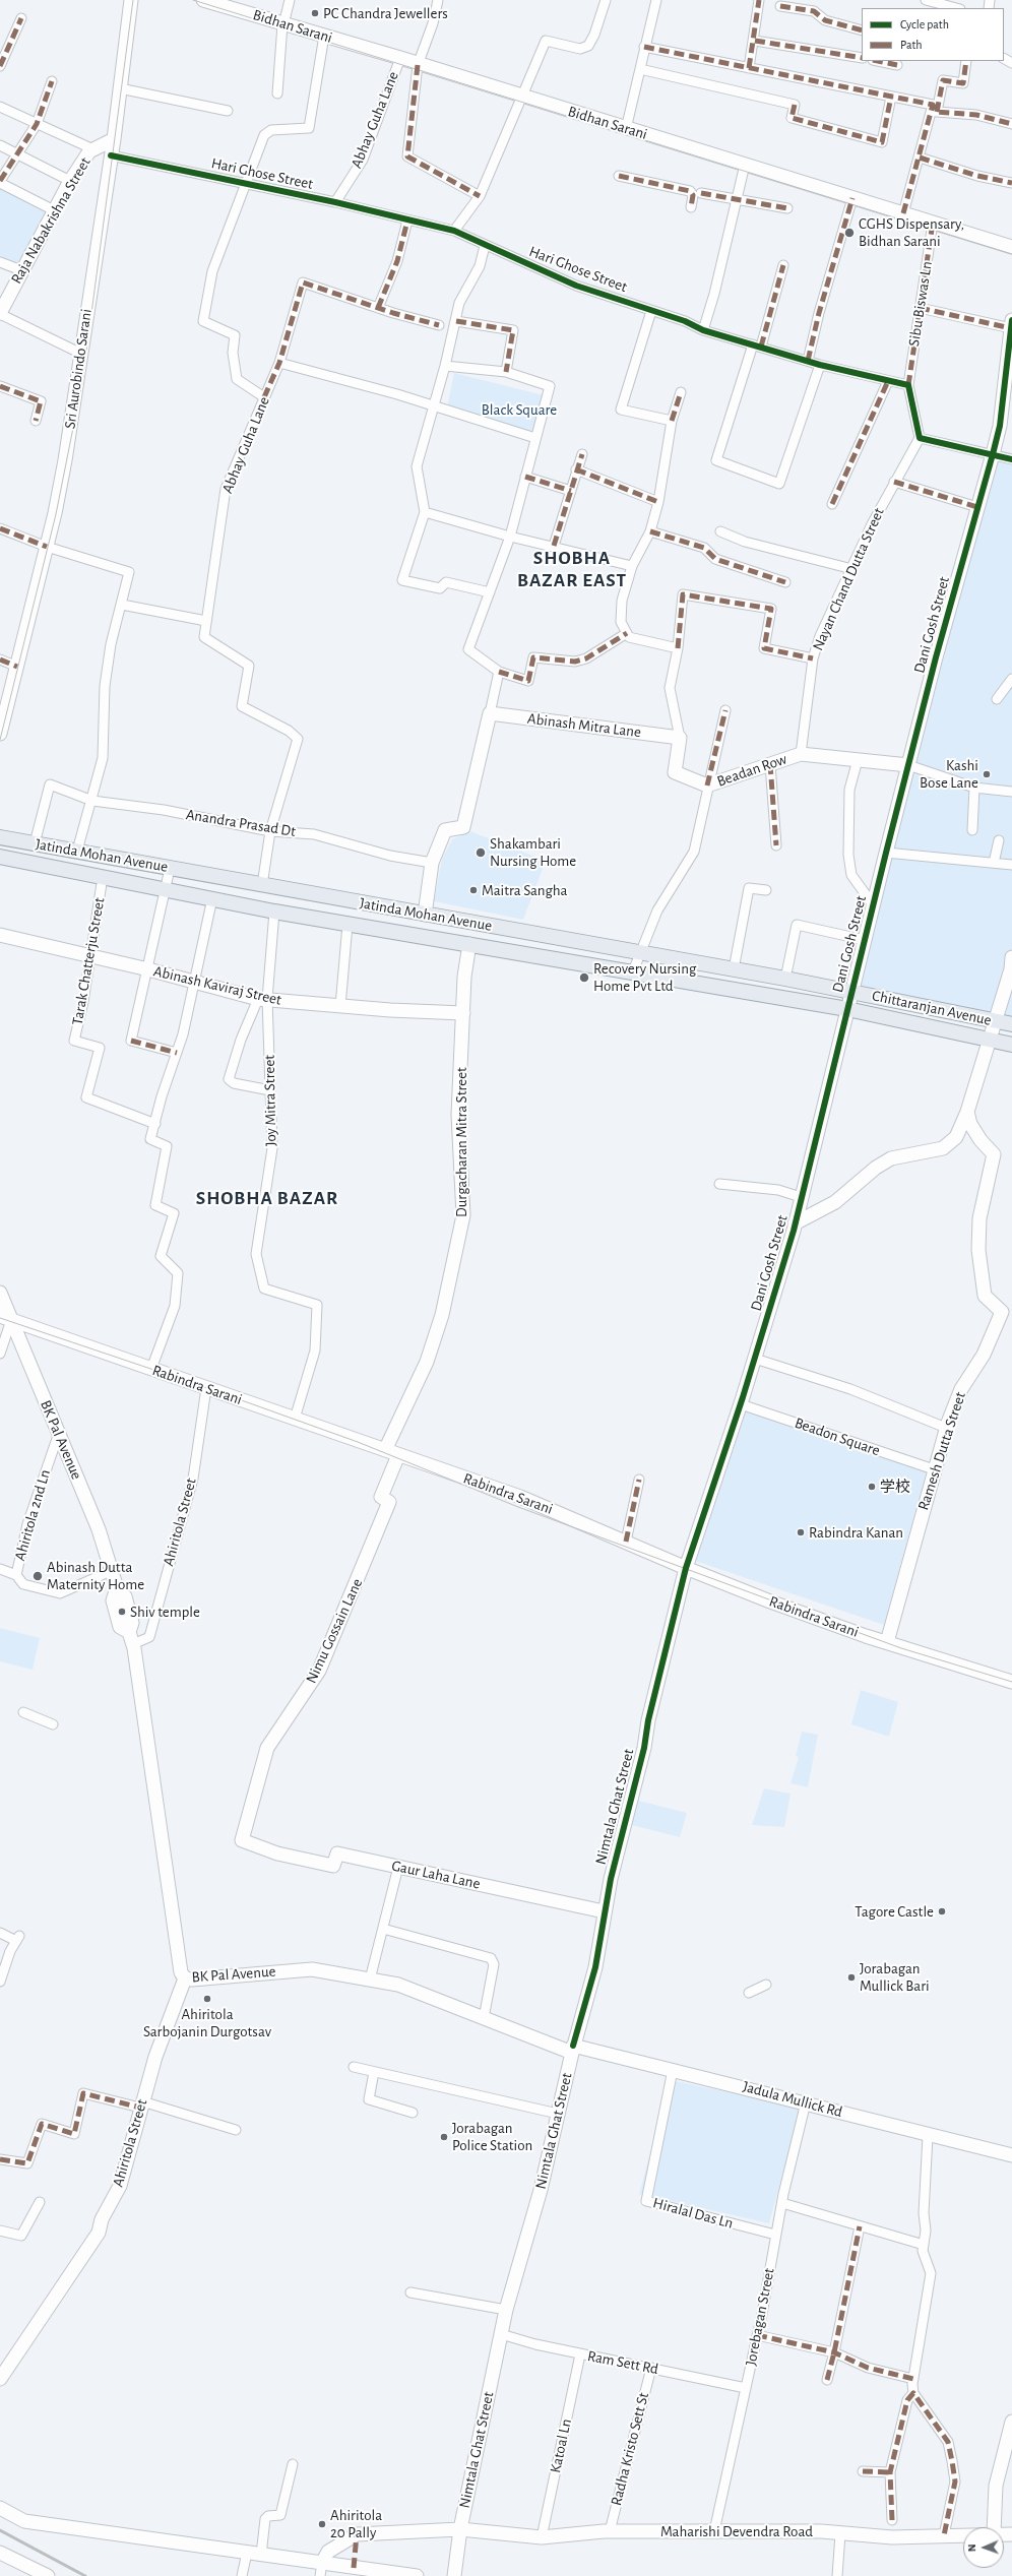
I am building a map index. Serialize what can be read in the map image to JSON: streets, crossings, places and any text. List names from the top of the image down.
{
  "streets": {
    "main road": ["Jatinda Mohan Avenue", "Chittaranjan Avenue"],
    "street": [
      "Bidhan Sarani",
      "Abhay Guha Lane",
      "Hari Ghose Street",
      "Raja Nabakrishna Street",
      "Sibu Biswas Ln",
      "Sri Aurobindo Sarani",
      "Nayan Chand Dutta Street",
      "Dani Gosh Street",
      "Abinash Mitra Lane",
      "Beadan Row",
      "Anandra Prasad Dt",
      "Tarak Chatterju Street",
      "Abinash Kaviraj Street",
      "Joy Mitra Street",
      "Durgacharan Mitra Street",
      "Rabindra Sarani",
      "Beadon Square",
      "BK Pal Avenue",
      "Ramesh Dutta Street",
      "Ahiritola 2nd Ln",
      "Ahiritola Street",
      "Nimu Gossain Lane",
      "Nimtala Ghat Street",
      "Gaur Laha Lane",
      "Jadula Mullick Rd",
      "Hiralal Das Ln",
      "Jorebagan Street",
      "Ram Sett Rd",
      "Katoal Ln",
      "Radha Kristo Sett St",
      "Maharishi Devendra Road"
    ]
  },
  "crossings": [
    ["Bidhan Sarani", "Abhay Guha Lane"],
    ["Bidhan Sarani", "Sibu Biswas Ln"],
    ["Abhay Guha Lane", "Hari Ghose Street"],
    ["Abhay Guha Lane", "Anandra Prasad Dt"],
    ["Hari Ghose Street", "Sibu Biswas Ln"],
    ["Hari Ghose Street", "Sri Aurobindo Sarani"],
    ["Raja Nabakrishna Street", "Sri Aurobindo Sarani"],
    ["Nayan Chand Dutta Street", "Beadan Row"],
    ["Dani Gosh Street", "Beadan Row"],
    ["Dani Gosh Street", "Jatinda Mohan Avenue"],
    ["Dani Gosh Street", "Chittaranjan Avenue"],
    ["Dani Gosh Street", "Rabindra Sarani"],
    ["Dani Gosh Street", "Beadon Square"],
    ["Dani Gosh Street", "Nimtala Ghat Street"],
    ["Abinash Mitra Lane", "Beadan Row"],
    ["Anandra Prasad Dt", "Jatinda Mohan Avenue"],
    ["Jatinda Mohan Avenue", "Chittaranjan Avenue"],
    ["Tarak Chatterju Street", "Abinash Kaviraj Street"],
    ["Abinash Kaviraj Street", "Joy Mitra Street"],
    ["Abinash Kaviraj Street", "Durgacharan Mitra Street"],
    ["Joy Mitra Street", "Rabindra Sarani"],
    ["Durgacharan Mitra Street", "Rabindra Sarani"],
    ["Rabindra Sarani", "BK Pal Avenue"],
    ["Rabindra Sarani", "Ramesh Dutta Street"],
    ["Rabindra Sarani", "Ahiritola Street"],
    ["Rabindra Sarani", "Nimu Gossain Lane"],
    ["Rabindra Sarani", "Nimtala Ghat Street"],
    ["Beadon Square", "Ramesh Dutta Street"],
    ["BK Pal Avenue", "Ahiritola 2nd Ln"],
    ["BK Pal Avenue", "Ahiritola Street"],
    ["BK Pal Avenue", "Nimtala Ghat Street"],
    ["BK Pal Avenue", "Jadula Mullick Rd"],
    ["Nimu Gossain Lane", "Gaur Laha Lane"],
    ["Nimtala Ghat Street", "Gaur Laha Lane"],
    ["Nimtala Ghat Street", "Jadula Mullick Rd"],
    ["Nimtala Ghat Street", "Ram Sett Rd"],
    ["Nimtala Ghat Street", "Maharishi Devendra Road"],
    ["Jadula Mullick Rd", "Hiralal Das Ln"],
    ["Jadula Mullick Rd", "Jorebagan Street"],
    ["Hiralal Das Ln", "Jorebagan Street"],
    ["Jorebagan Street", "Ram Sett Rd"],
    ["Jorebagan Street", "Maharishi Devendra Road"],
    ["Ram Sett Rd", "Katoal Ln"],
    ["Ram Sett Rd", "Radha Kristo Sett St"],
    ["Katoal Ln", "Maharishi Devendra Road"],
    ["Radha Kristo Sett St", "Maharishi Devendra Road"]
  ],
  "districts": ["SHOBHA BAZAR EAST", "SHOBHA BAZAR"],
  "parks": ["Black Square"],
  "places": [
    "PC Chandra Jewellers",
    "CGHS Dispensary, Bidhan Sarani",
    "Kashi Bose Lane",
    "Shakambari Nursing Home",
    "Maitra Sangha",
    "Recovery Nursing Home Pvt Ltd",
    "学校",
    "Rabindra Kanan",
    "Abinash Dutta Maternity Home",
    "Shiv temple",
    "Tagore Castle",
    "Jorabagan Mullick Bari",
    "Ahiritola Sarbojanin Durgotsav",
    "Jorabagan Police Station",
    "Ahiritola 20 Pally"
  ],
  "legend": ["Cycle path", "Path"],
  "north": "left"
}
